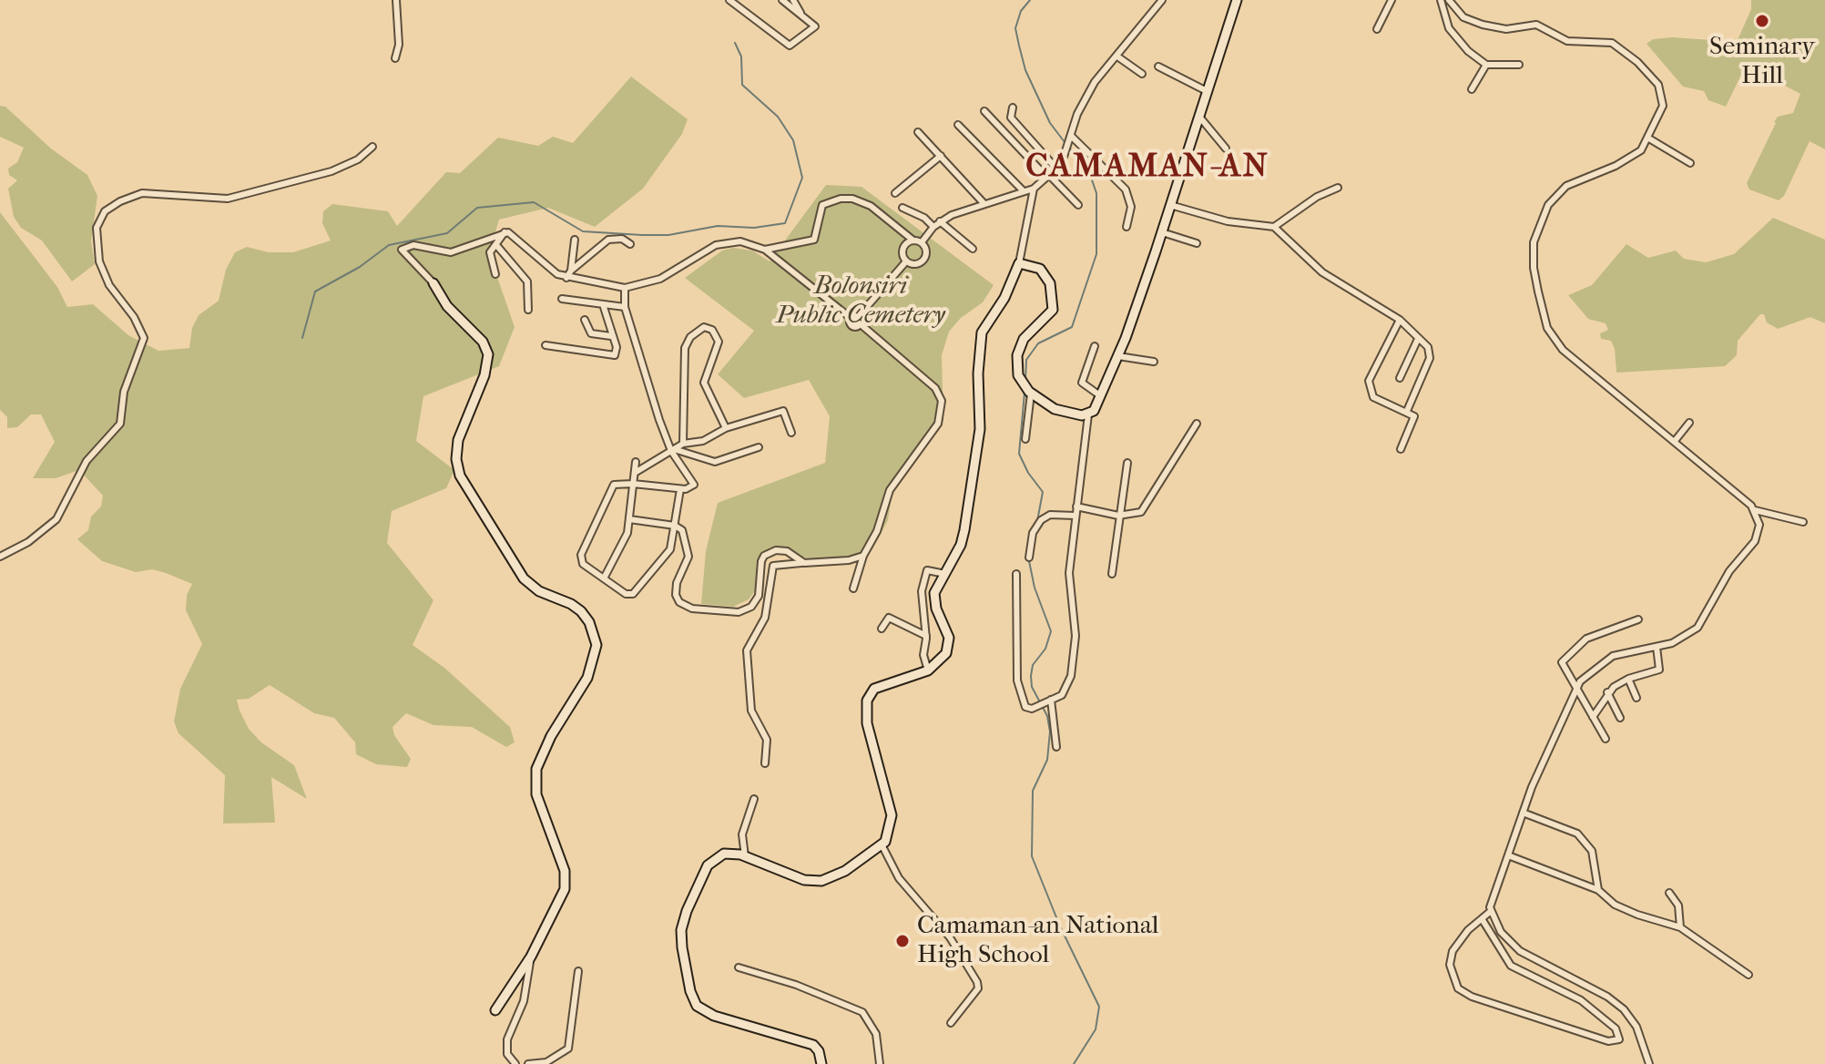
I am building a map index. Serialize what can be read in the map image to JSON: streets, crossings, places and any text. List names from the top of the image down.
{
  "districts": ["CAMAMAN-AN"],
  "parks": ["Bolonsiri Public Cemetery"],
  "places": ["Seminary Hill", "Camaman-an National High School"]
}
